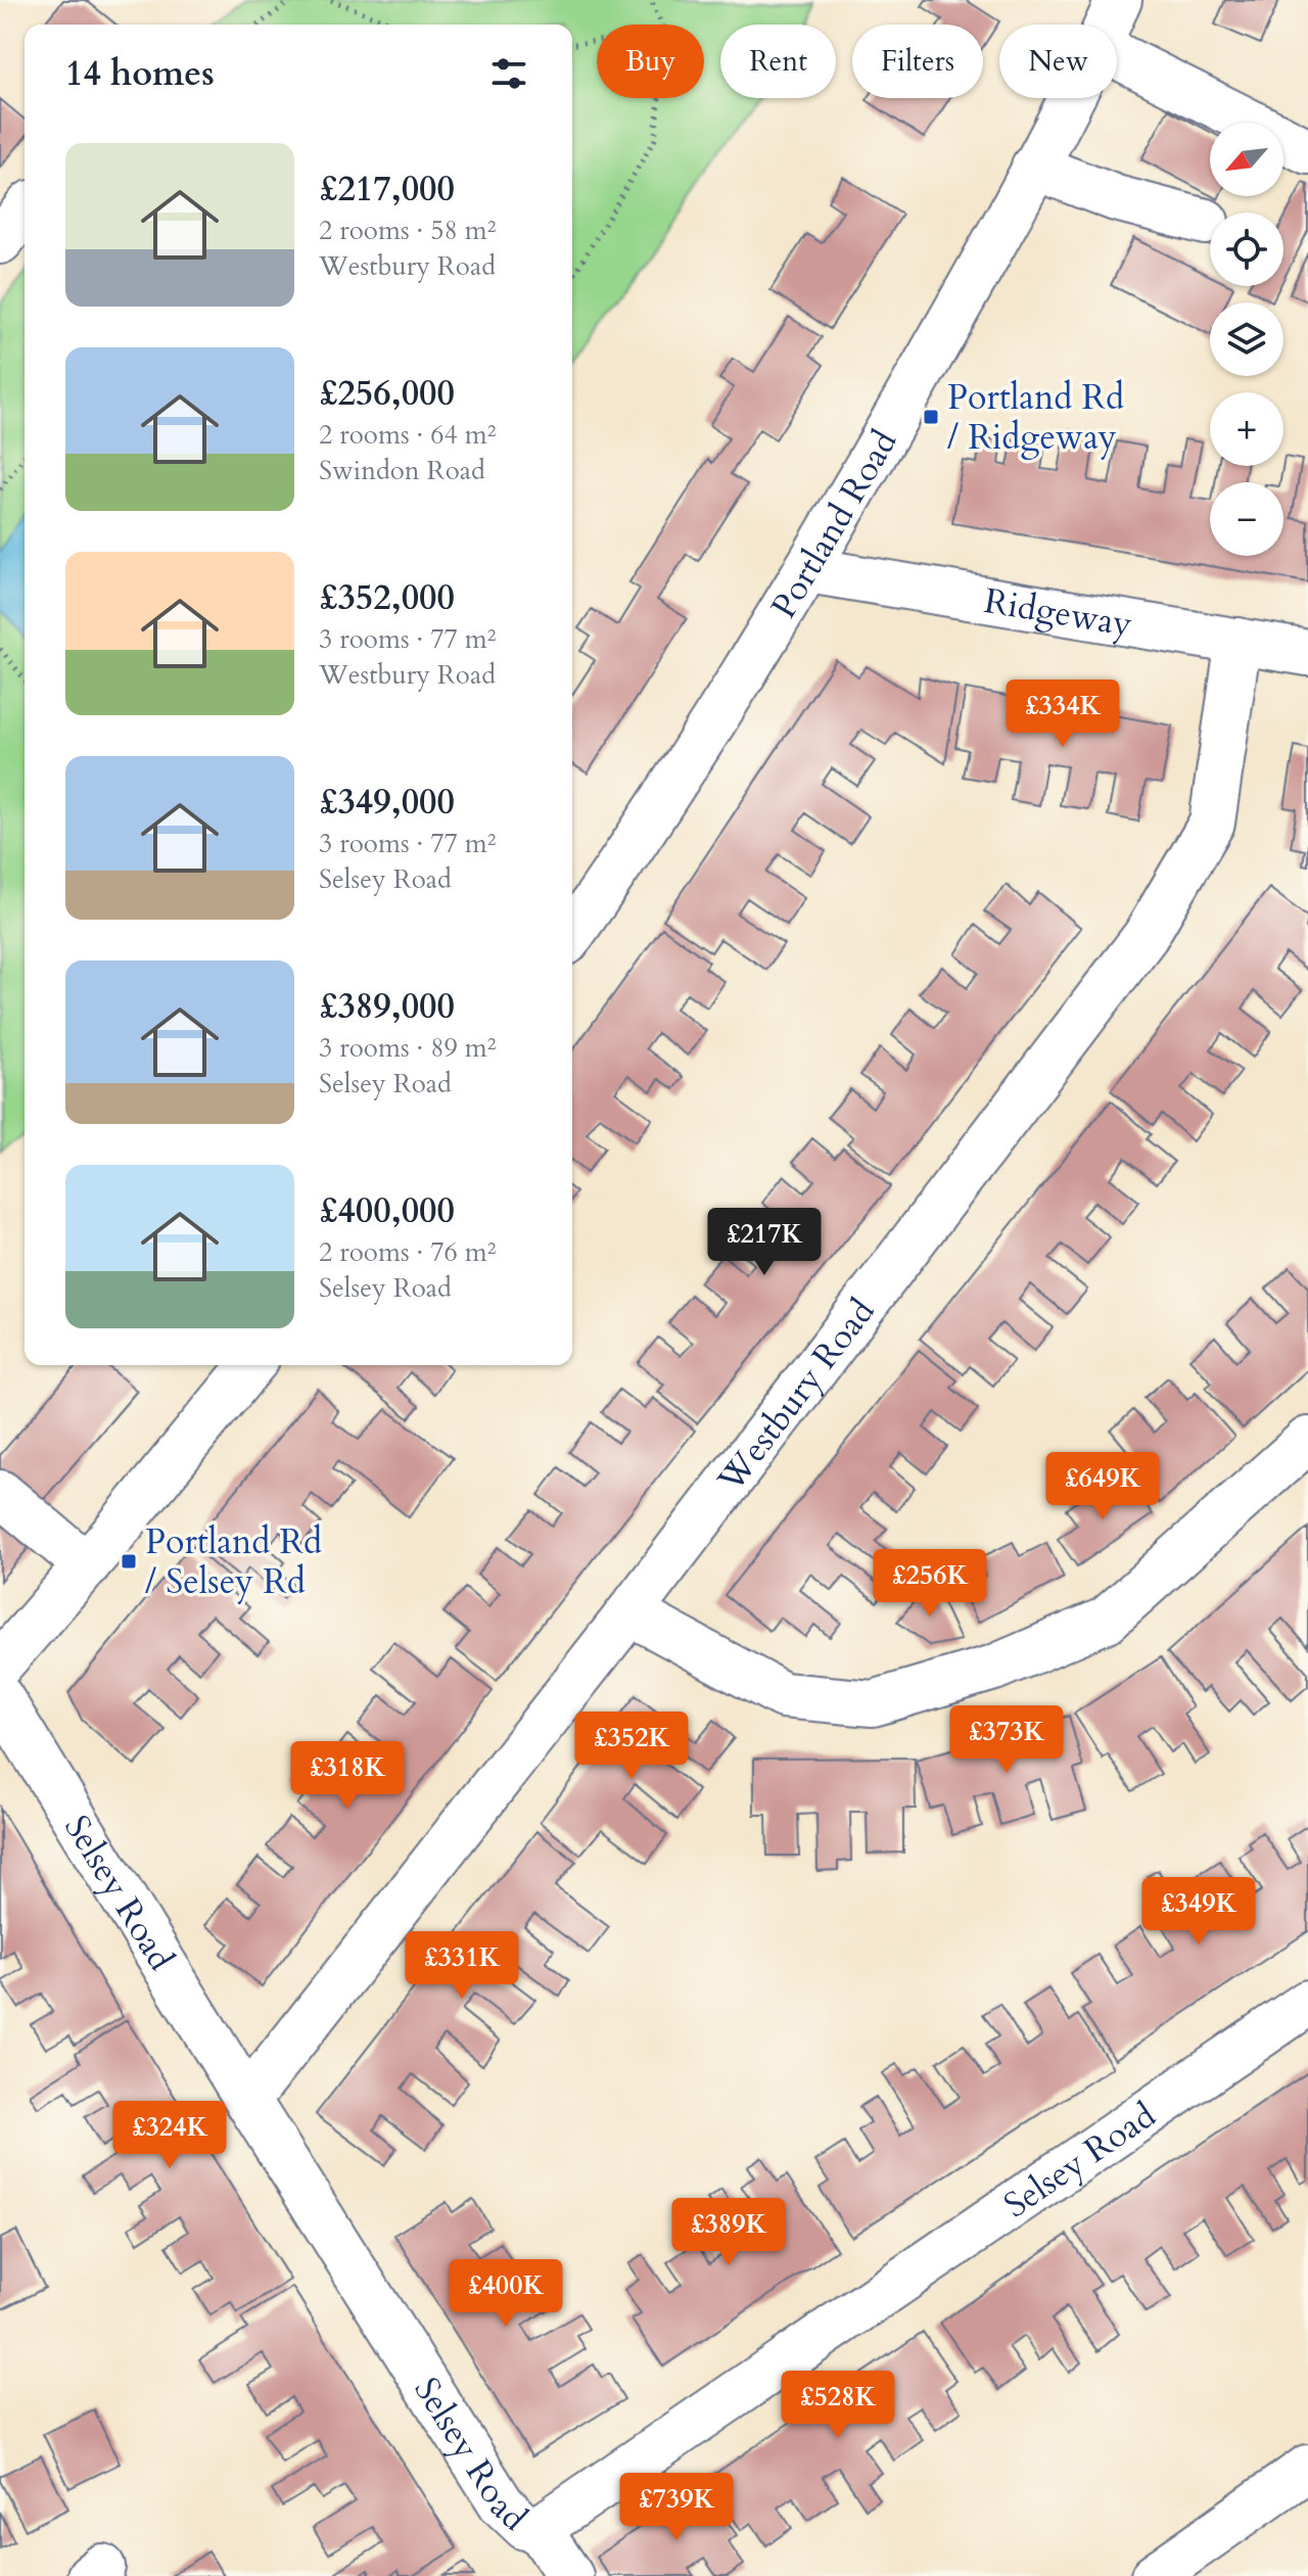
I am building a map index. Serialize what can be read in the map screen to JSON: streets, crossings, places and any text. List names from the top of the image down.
{
  "streets": {
    "street": [
      "Portland Road",
      "Ridgeway",
      "Westbury Road",
      "Selsey Road"
    ]
  },
  "crossings": [
    ["Portland Road", "Ridgeway"],
    ["Ridgeway", "Westbury Road"],
    ["Westbury Road", "Selsey Road"]
  ],
  "places": {
    "transit": ["Portland Rd / Ridgeway", "Portland Rd / Selsey Rd"]
  },
  "north": "bottom left",
  "page": {
    "chip": [
      "Buy",
      "Rent",
      "Filters",
      "New"
    ],
    "heading": "14 homes",
    "map_buttons": ["+", "−"],
    "list": [
      {
        "name": "£217,000",
        "note": "2 rooms · 58 m² · Westbury Road"
      },
      {
        "name": "£256,000",
        "note": "2 rooms · 64 m² · Swindon Road"
      },
      {
        "name": "£352,000",
        "note": "3 rooms · 77 m² · Westbury Road"
      },
      {
        "name": "£349,000",
        "note": "3 rooms · 77 m² · Selsey Road"
      },
      {
        "name": "£389,000",
        "note": "3 rooms · 89 m² · Selsey Road"
      },
      {
        "name": "£400,000",
        "note": "2 rooms · 76 m² · Selsey Road"
      }
    ],
    "price": [
      "£334K",
      "£217K",
      "£649K",
      "£256K",
      "£373K",
      "£352K",
      "£318K",
      "£349K",
      "£331K",
      "£324K",
      "£389K",
      "£400K",
      "£528K",
      "£739K"
    ]
  }
}
